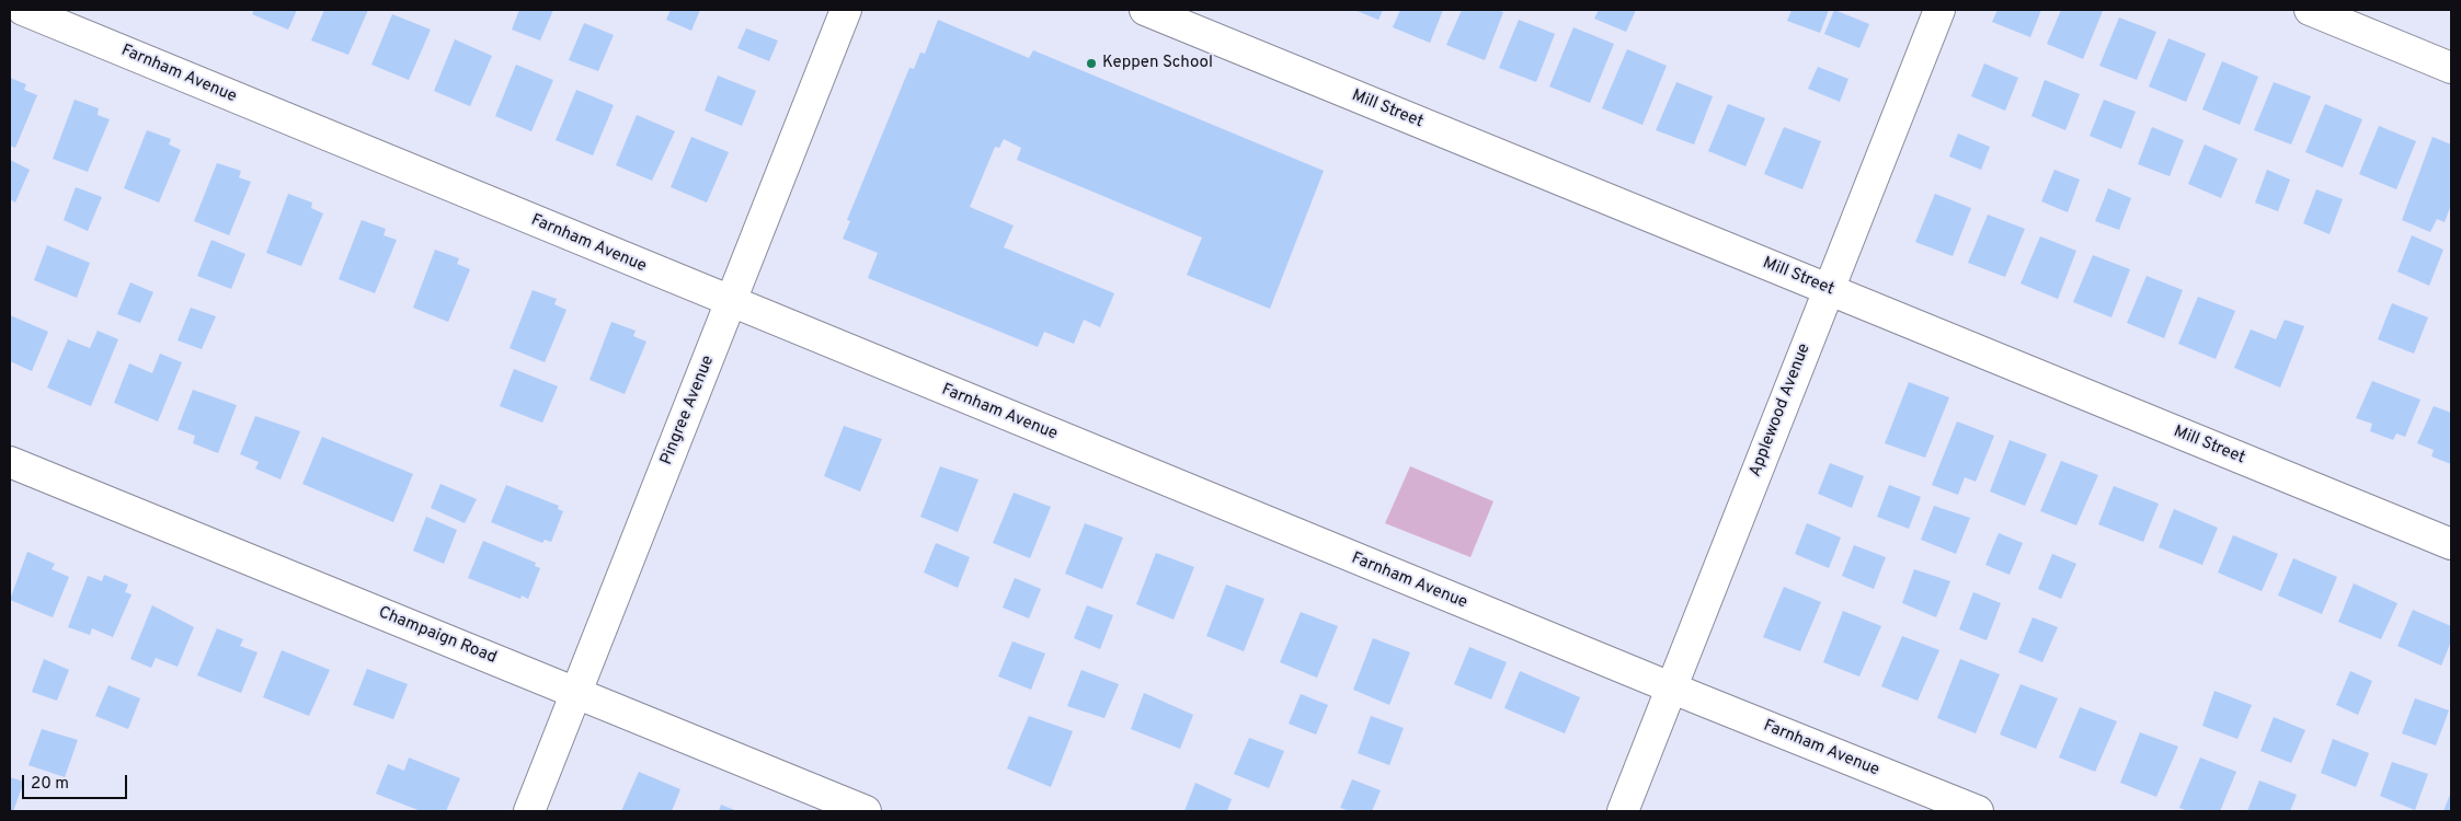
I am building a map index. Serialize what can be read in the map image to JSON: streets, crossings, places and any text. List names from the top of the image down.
{
  "streets": {
    "street": [
      "Farnham Avenue",
      "Mill Street",
      "Pingree Avenue",
      "Applewood Avenue",
      "Champaign Road"
    ]
  },
  "crossings": [
    ["Farnham Avenue", "Pingree Avenue"],
    ["Farnham Avenue", "Applewood Avenue"],
    ["Mill Street", "Applewood Avenue"],
    ["Pingree Avenue", "Champaign Road"]
  ],
  "places": ["Keppen School"],
  "scale_bar": "20 m"
}
